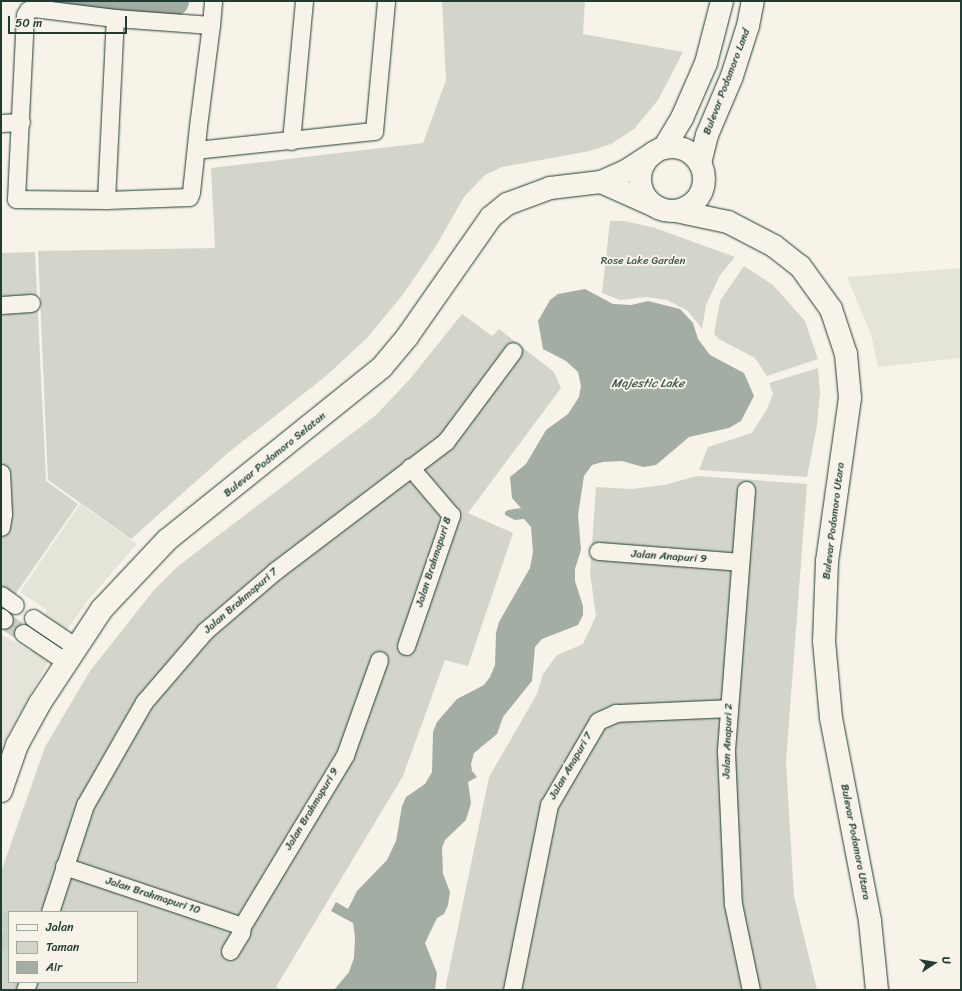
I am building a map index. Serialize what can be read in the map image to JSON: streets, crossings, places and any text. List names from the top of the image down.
{
  "streets": {
    "street": [
      "Bulevar Podomoro Land",
      "Bulevar Podomoro Selatan",
      "Bulevar Podomoro Utara",
      "Jalan Anapuri 9",
      "Jalan Brahmapuri 8",
      "Jalan Brahmapuri 7",
      "Jalan Anapuri 2",
      "Jalan Anapuri 7",
      "Jalan Brahmapuri 9",
      "Jalan Brahmapuri 10"
    ]
  },
  "crossings": [
    ["Bulevar Podomoro Land", "Bulevar Podomoro Selatan"],
    ["Jalan Anapuri 9", "Jalan Anapuri 2"],
    ["Jalan Brahmapuri 8", "Jalan Brahmapuri 7"],
    ["Jalan Brahmapuri 7", "Jalan Brahmapuri 10"],
    ["Jalan Anapuri 2", "Jalan Anapuri 7"],
    ["Jalan Brahmapuri 9", "Jalan Brahmapuri 10"]
  ],
  "water": ["Majestic Lake"],
  "parks": ["Rose Lake Garden"],
  "legend": ["Jalan", "Taman", "Air"],
  "scale_bar": "50 m",
  "north": "right"
}
